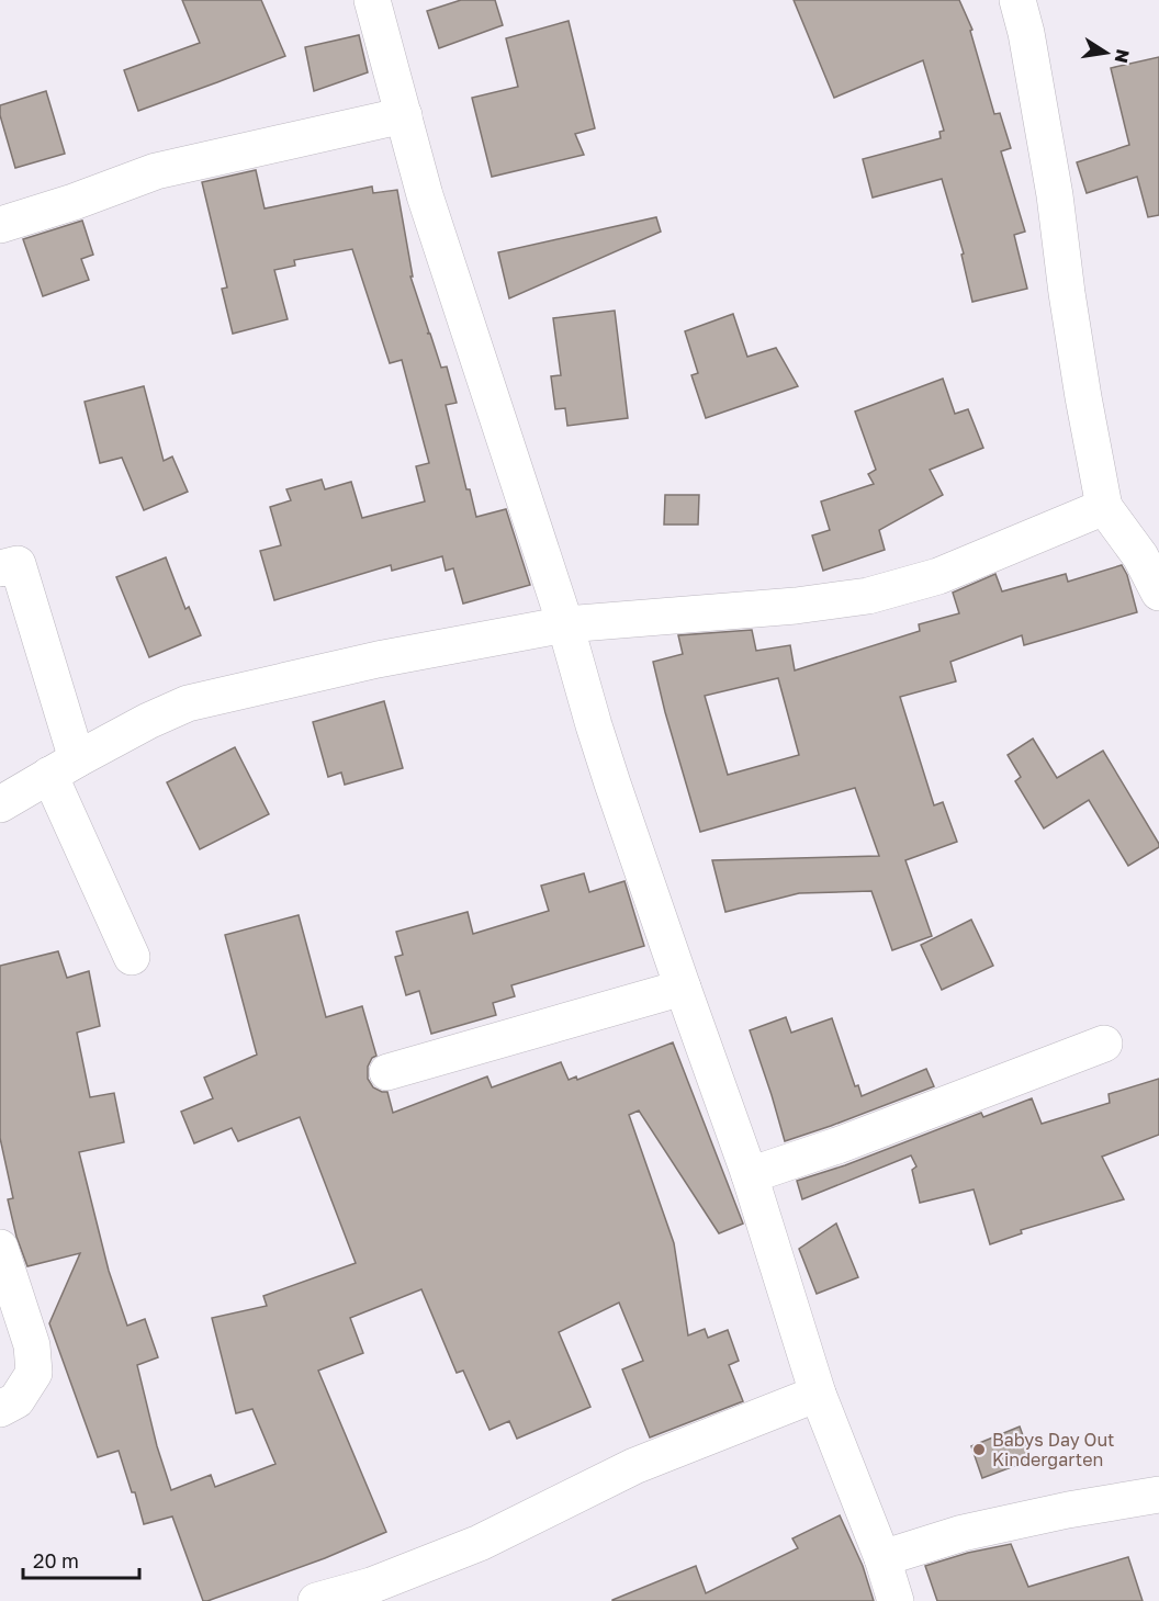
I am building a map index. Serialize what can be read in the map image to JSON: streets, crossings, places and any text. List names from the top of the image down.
{
  "places": ["Babys Day Out Kindergarten"],
  "scale_bar": "20 m",
  "north": "right"
}
